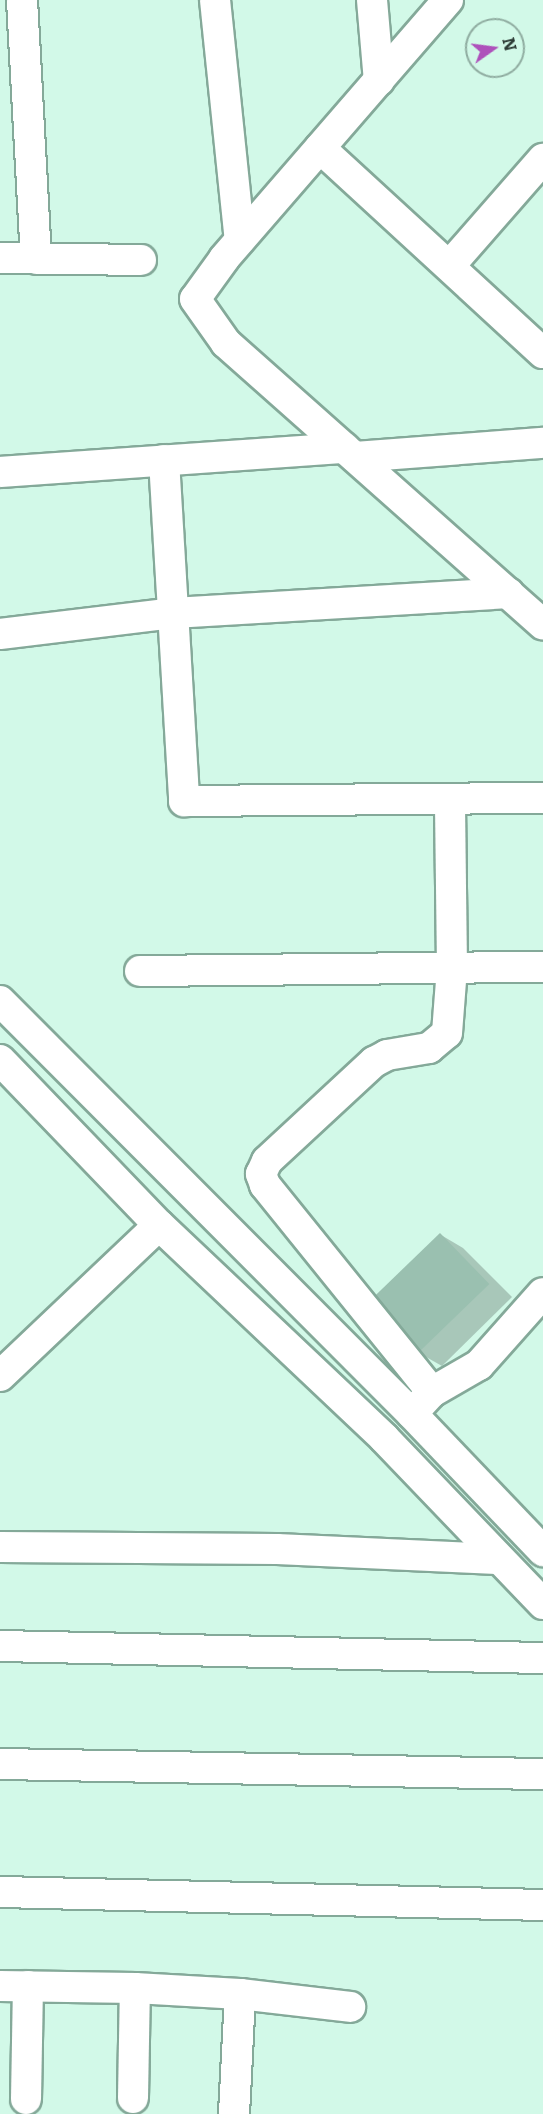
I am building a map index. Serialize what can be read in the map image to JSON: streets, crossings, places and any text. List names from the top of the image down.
{
  "north": "right"
}
